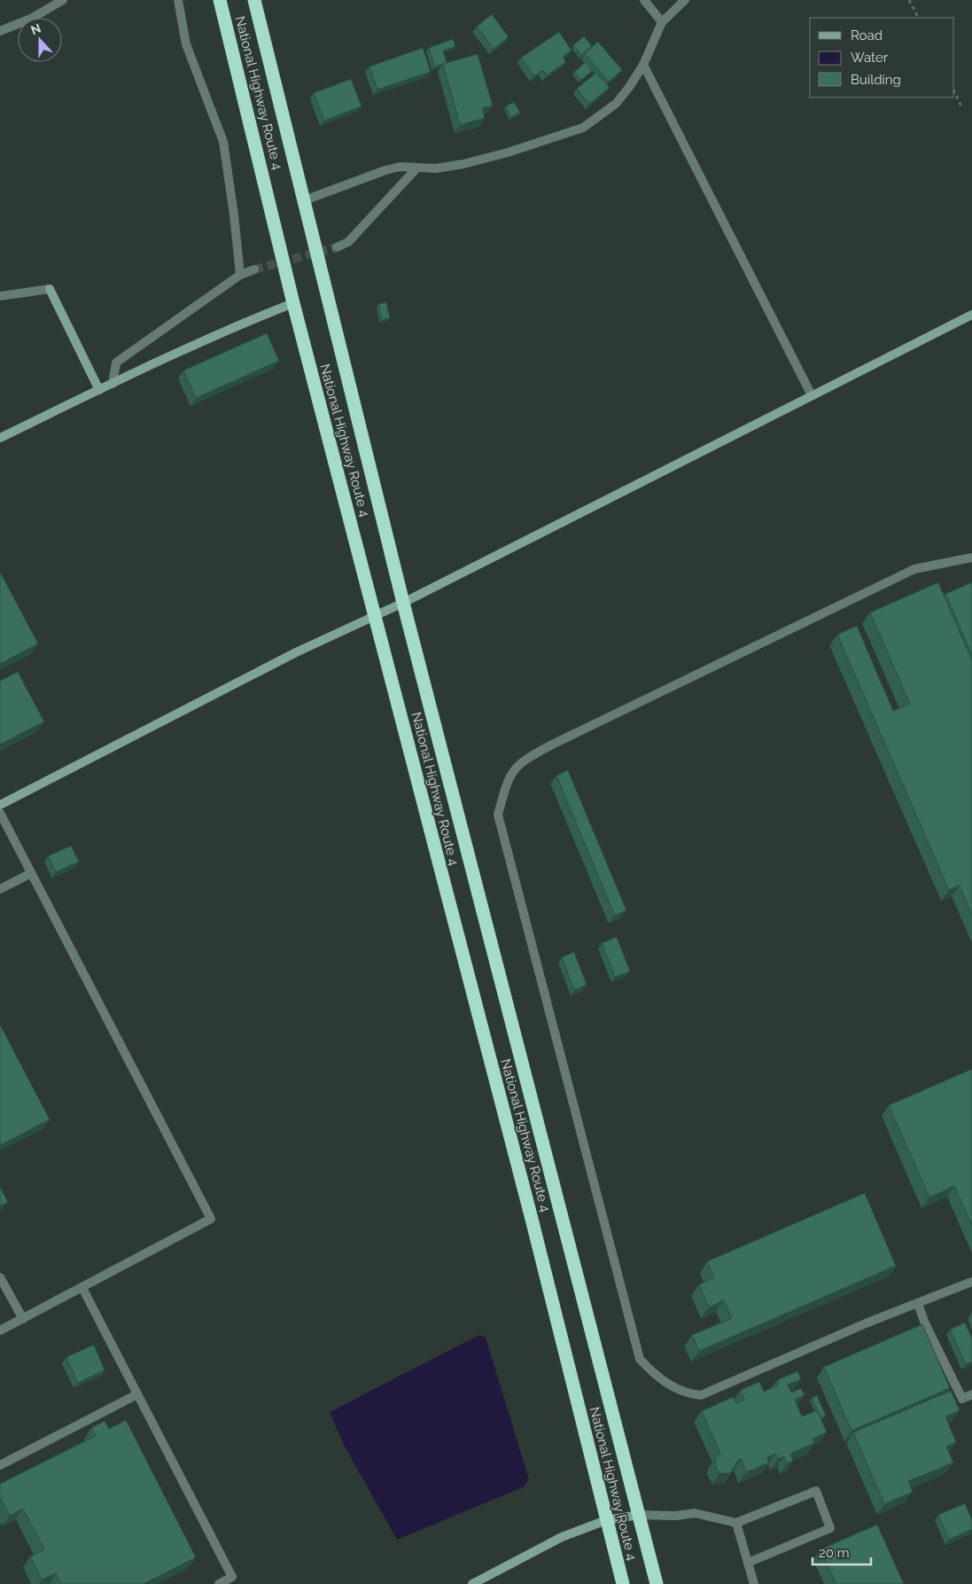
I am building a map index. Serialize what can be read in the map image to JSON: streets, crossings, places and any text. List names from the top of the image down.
{
  "streets": {
    "highway": ["National Highway Route 4"]
  },
  "legend": ["Road", "Water", "Building"],
  "scale_bar": "20 m",
  "north": "top"
}
